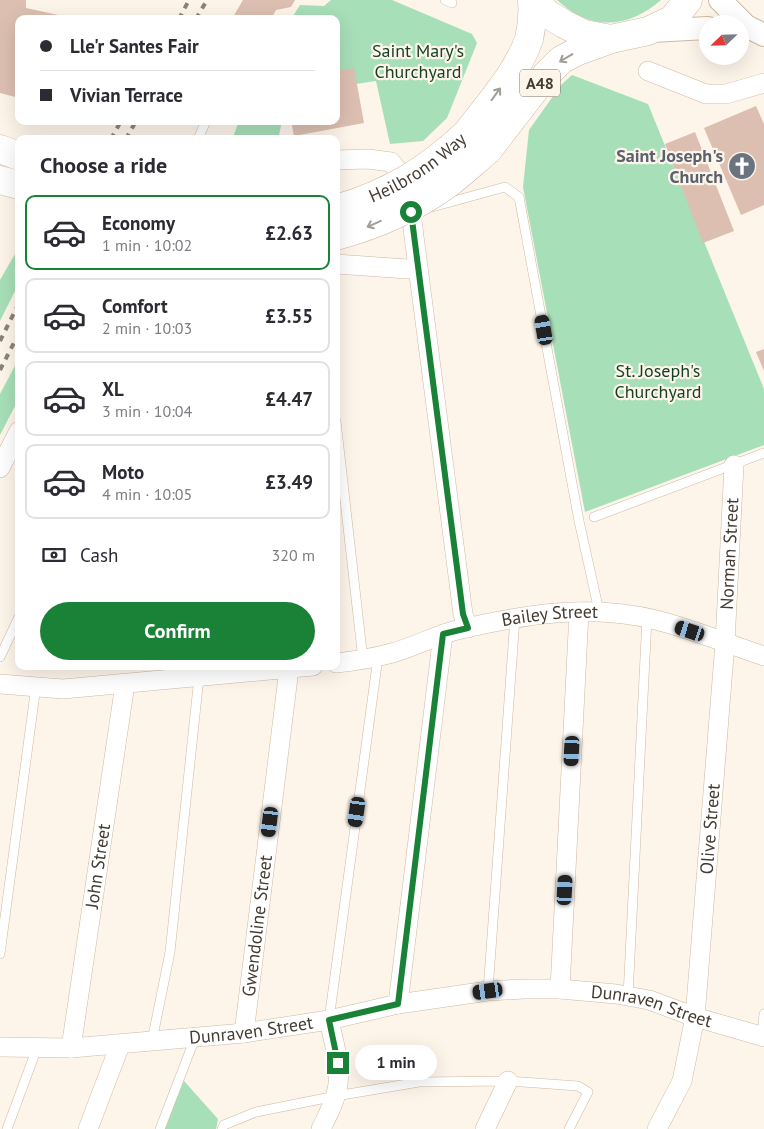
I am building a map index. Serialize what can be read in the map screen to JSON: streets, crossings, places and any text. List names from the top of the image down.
{
  "streets": {
    "main road": ["A48", "Heilbronn Way"],
    "street": [
      "Norman Street",
      "Bailey Street",
      "Olive Street",
      "John Street",
      "Gwendoline Street",
      "Dunraven Street"
    ]
  },
  "crossings": [
    ["Norman Street", "Bailey Street"],
    ["Norman Street", "Olive Street"],
    ["Bailey Street", "Olive Street"],
    ["Olive Street", "Dunraven Street"],
    ["John Street", "Dunraven Street"],
    ["Gwendoline Street", "Dunraven Street"]
  ],
  "parks": ["Saint Mary's Churchyard", "St. Joseph's Churchyard"],
  "places": {
    "church": ["Saint Joseph's Church"]
  },
  "north": "bottom left",
  "page": {
    "banner": ["Lle'r Santes Fair", "Vivian Terrace"],
    "heading": "Choose a ride",
    "list": [
      {
        "name": "Economy",
        "note": "1 min · 10:02",
        "value": "£2.63"
      },
      {
        "name": "Comfort",
        "note": "2 min · 10:03",
        "value": "£3.55"
      },
      {
        "name": "XL",
        "note": "3 min · 10:04",
        "value": "£4.47"
      },
      {
        "name": "Moto",
        "note": "4 min · 10:05",
        "value": "£3.49"
      }
    ],
    "pay": ["Cash", "320 m"],
    "buttons": "Confirm",
    "bubble": "1 min"
  }
}
